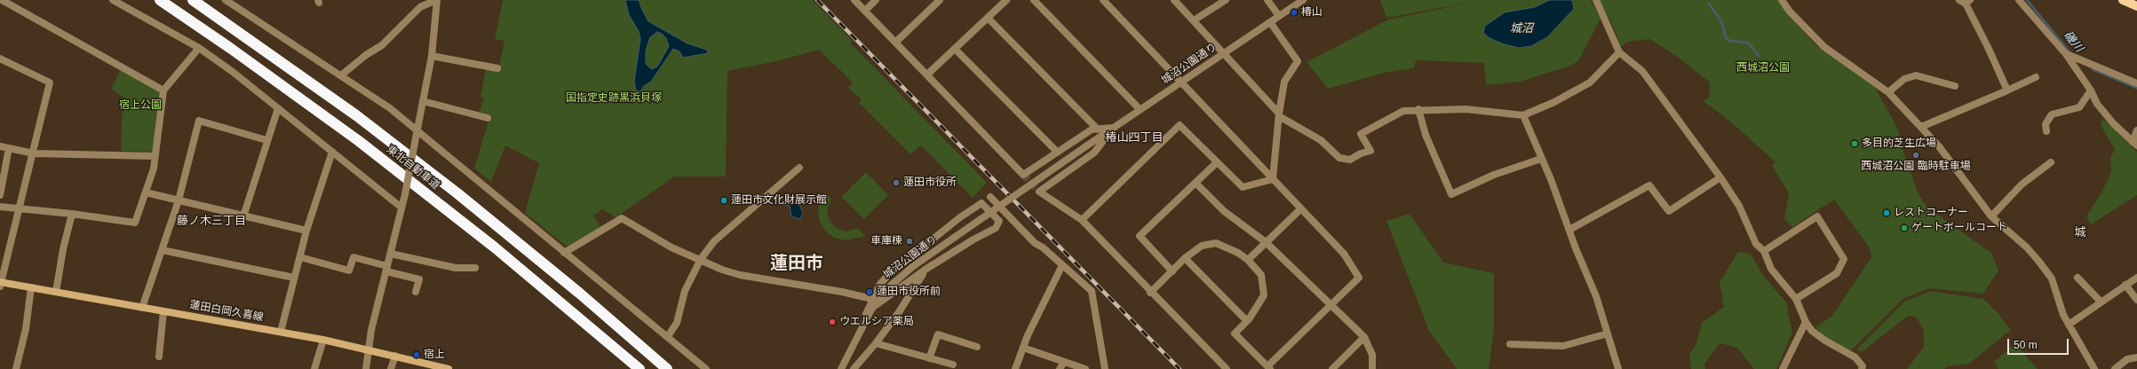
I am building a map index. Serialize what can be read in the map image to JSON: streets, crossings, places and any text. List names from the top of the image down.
{
  "streets": {
    "highway": ["東北自動車道"],
    "main road": ["蓮田白岡久喜線"],
    "street": ["城沼公園通り"]
  },
  "districts": [
    "椿山四丁目",
    "藤ノ木三丁目",
    "城",
    "蓮田市"
  ],
  "water": ["城沼", "磯川"],
  "parks": ["西城沼公園", "国指定史跡黒浜貝塚", "宿上公園"],
  "places": [
    "椿山",
    "多目的芝生広場",
    "西城沼公園 臨時駐車場",
    "蓮田市役所",
    "蓮田市文化財展示館",
    "レストコーナー",
    "ゲートボールコート",
    "車庫棟",
    "蓮田市役所前",
    "ウエルシア薬局",
    "宿上"
  ],
  "scale_bar": "50 m"
}
